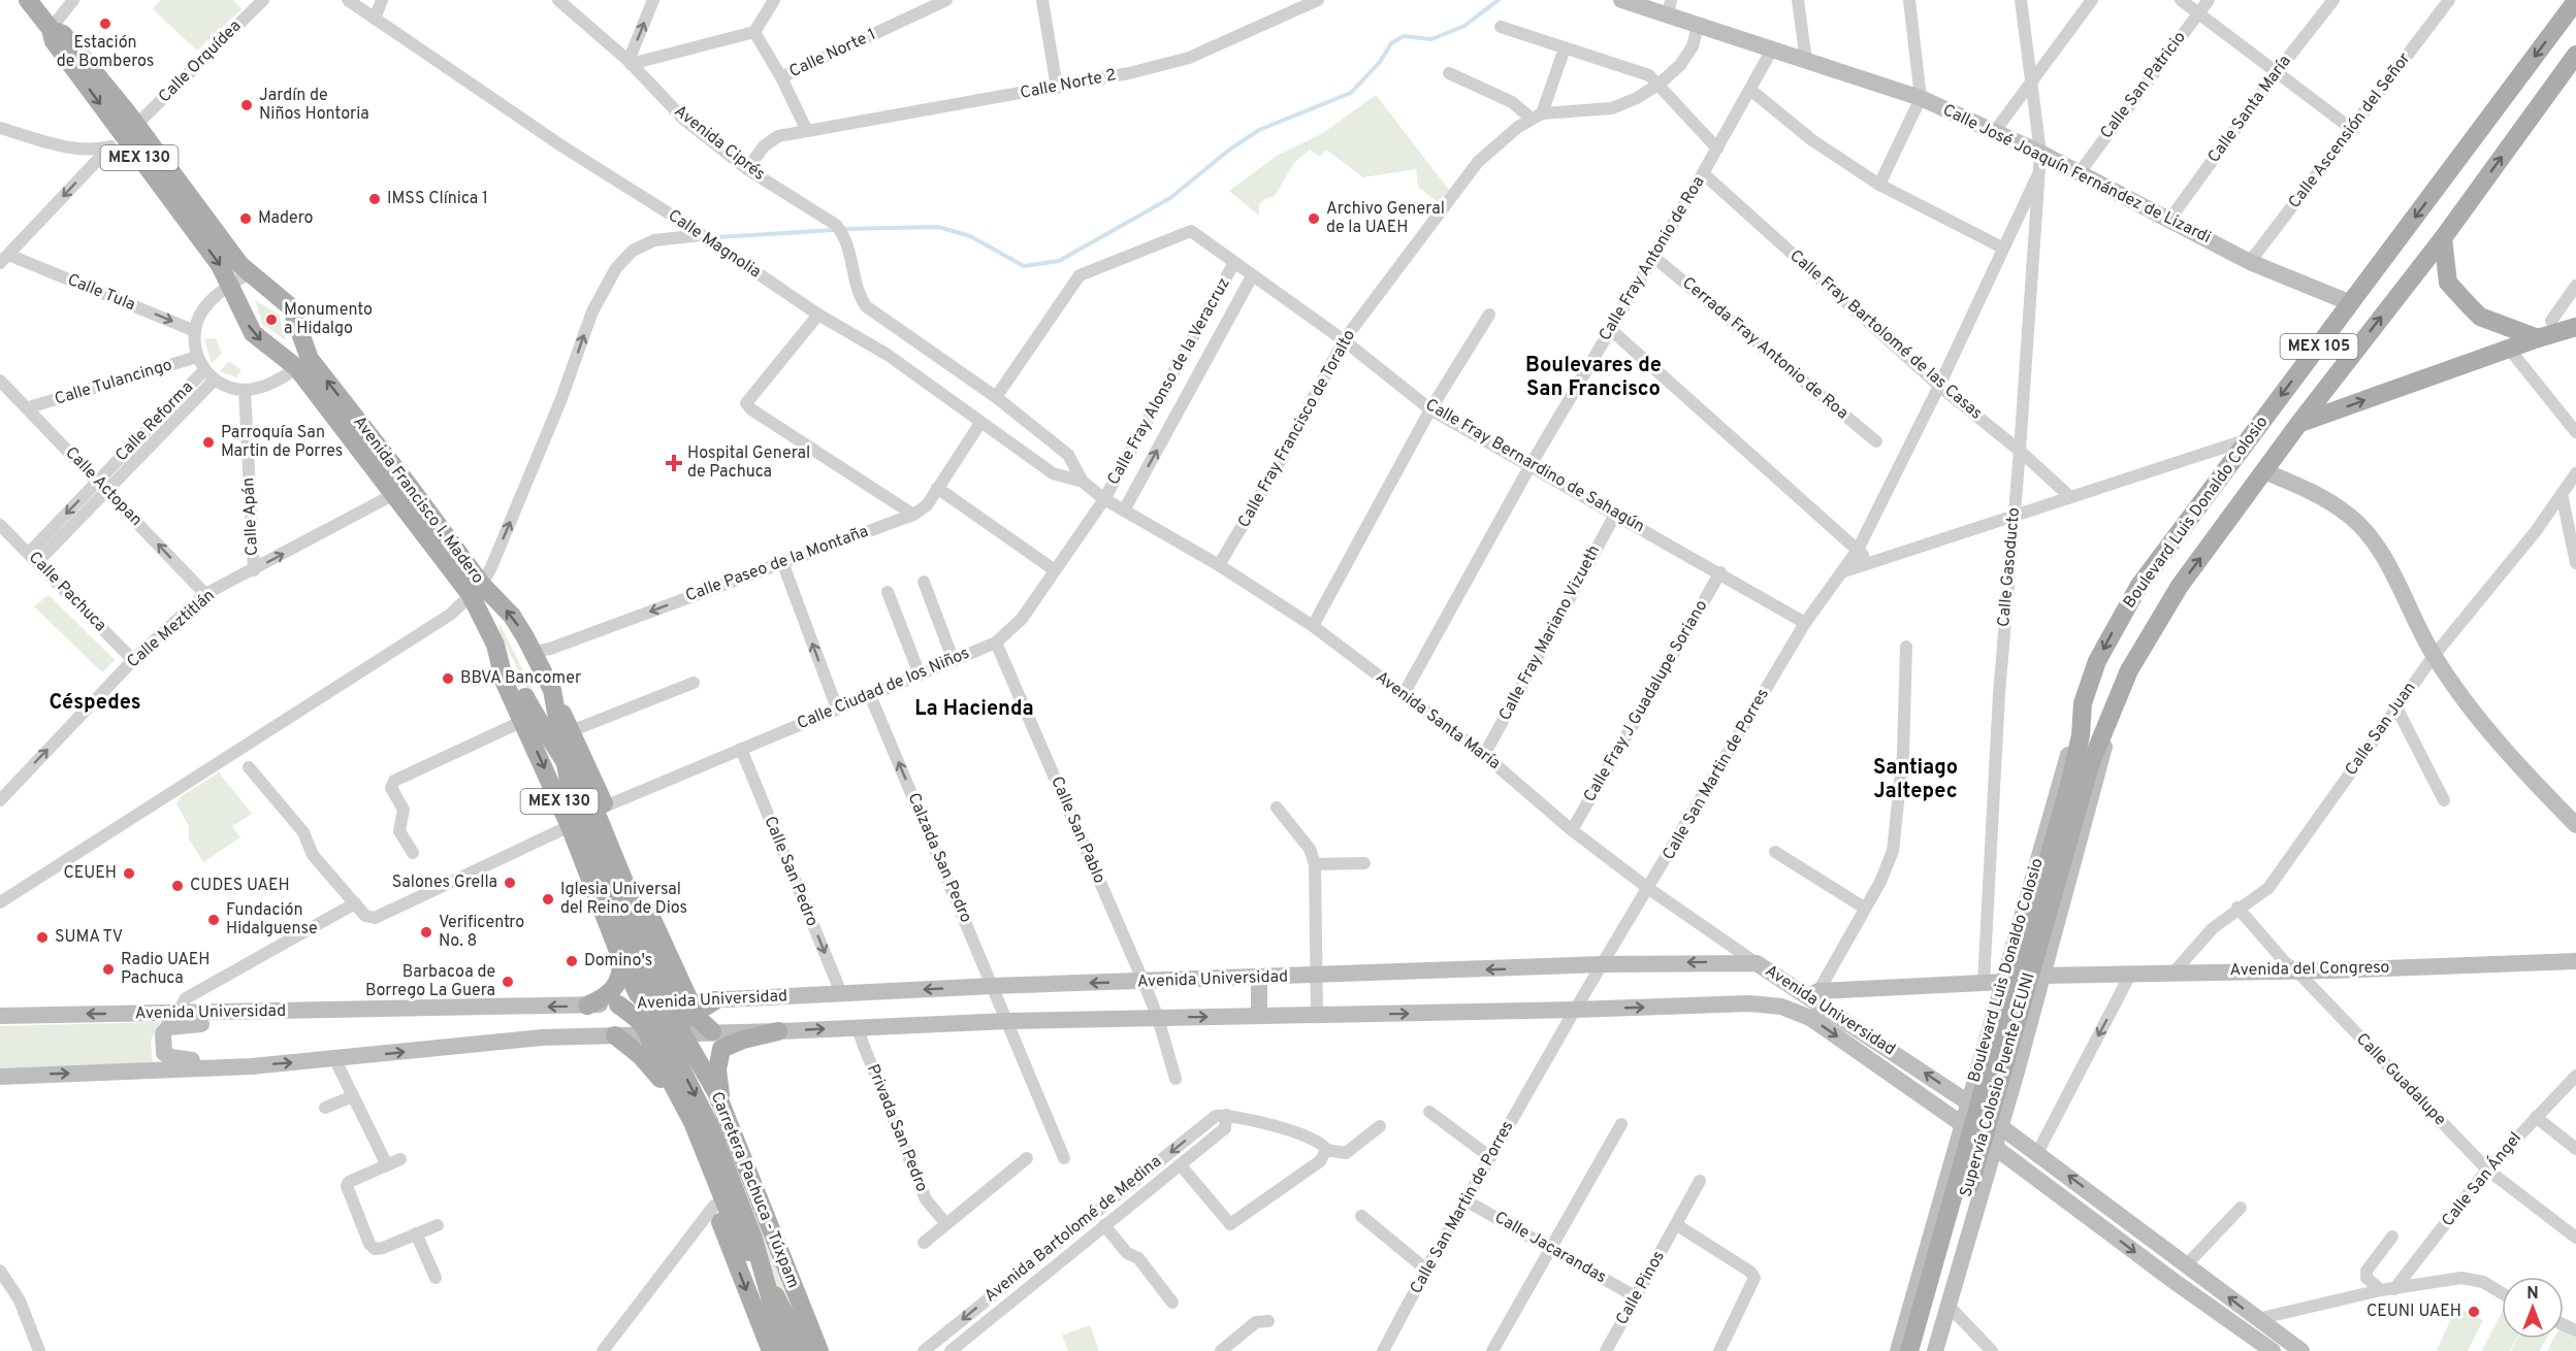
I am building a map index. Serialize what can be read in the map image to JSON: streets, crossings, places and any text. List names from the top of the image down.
{
  "streets": {
    "main road": [
      "MEX 130",
      "Calle José Joaquín Fernández de Lizardi",
      "MEX 105",
      "Avenida Francisco I. Madero",
      "Boulevard Luis Donaldo Colosio",
      "Avenida del Congreso",
      "Avenida Universidad",
      "Supervía Colosio Puente CEUNI",
      "Carretera Pachuca - Túxpam"
    ],
    "street": [
      "Calle Norte 1",
      "Calle Orquídea",
      "Calle Norte 2",
      "Calle San Patricio",
      "Calle Santa María",
      "Calle Ascensión del Señor",
      "Avenida Ciprés",
      "Calle Magnolia",
      "Calle Fray Antonio de Roa",
      "Calle Tula",
      "Calle Fray Bartolomé de las Casas",
      "Cerrada Fray Antonio de Roa",
      "Calle Fray Alonso de la Veracruz",
      "Calle Tulancingo",
      "Calle Reforma",
      "Calle Fray Francisco de Toralto",
      "Calle Fray Bernardino de Sahagún",
      "Calle Actopan",
      "Calle Apán",
      "Calle Paseo de la Montaña",
      "Calle Gasoducto",
      "Calle Pachuca",
      "Calle Meztitlán",
      "Calle Fray Mariano Vizueth",
      "Calle Ciudad de los Niños",
      "Calle Fray J Guadalupe Soriano",
      "Avenida Santa María",
      "Calle San Juan",
      "Calle San Martin de Porres",
      "Calle San Pablo",
      "Calzada San Pedro",
      "Calle San Pedro",
      "Calle Guadalupe",
      "Privada San Pedro",
      "Calle San Ángel",
      "Avenida Bartolomé de Medina",
      "Calle Jacarandas",
      "Calle Pinos"
    ]
  },
  "crossings": [
    ["Calle Orquídea", "Avenida Francisco I. Madero"],
    ["Calle Norte 2", "Avenida Ciprés"],
    ["Calle San Patricio", "Calle José Joaquín Fernández de Lizardi"],
    ["Calle Santa María", "Calle José Joaquín Fernández de Lizardi"],
    ["Calle Ascensión del Señor", "Calle José Joaquín Fernández de Lizardi"],
    ["Avenida Ciprés", "Calle Fray Bernardino de Sahagún"],
    ["Calle José Joaquín Fernández de Lizardi", "Calle Fray Antonio de Roa"],
    ["Calle José Joaquín Fernández de Lizardi", "Boulevard Luis Donaldo Colosio"],
    ["Calle José Joaquín Fernández de Lizardi", "Calle Gasoducto"],
    ["Calle Magnolia", "Calle Paseo de la Montaña"],
    ["Calle Magnolia", "Avenida Santa María"],
    ["Calle Fray Antonio de Roa", "Calle Fray Bartolomé de las Casas"],
    ["Calle Fray Antonio de Roa", "Cerrada Fray Antonio de Roa"],
    ["Calle Fray Antonio de Roa", "Calle Fray Bernardino de Sahagún"],
    ["Calle Fray Antonio de Roa", "Avenida Santa María"],
    ["Calle Fray Bartolomé de las Casas", "Calle Gasoducto"],
    ["Calle Fray Bartolomé de las Casas", "Calle San Martin de Porres"],
    ["Calle Fray Alonso de la Veracruz", "Calle Fray Bernardino de Sahagún"],
    ["Calle Fray Alonso de la Veracruz", "Calle Ciudad de los Niños"],
    ["Calle Fray Alonso de la Veracruz", "Avenida Santa María"],
    ["Calle Tulancingo", "Calle Actopan"],
    ["Calle Reforma", "Calle Actopan"],
    ["Calle Reforma", "Calle Pachuca"],
    ["Calle Fray Francisco de Toralto", "Calle Fray Bernardino de Sahagún"],
    ["Calle Fray Francisco de Toralto", "Avenida Santa María"],
    ["Calle Fray Bernardino de Sahagún", "Calle Fray Mariano Vizueth"],
    ["Calle Fray Bernardino de Sahagún", "Calle Fray J Guadalupe Soriano"],
    ["Calle Fray Bernardino de Sahagún", "Calle San Martin de Porres"],
    ["Calle Actopan", "Calle Meztitlán"],
    ["Avenida Francisco I. Madero", "Calle Paseo de la Montaña"],
    ["Avenida Francisco I. Madero", "Calle Meztitlán"],
    ["Avenida Francisco I. Madero", "Carretera Pachuca - Túxpam"],
    ["Boulevard Luis Donaldo Colosio", "Avenida del Congreso"],
    ["Boulevard Luis Donaldo Colosio", "Avenida Universidad"],
    ["Calle Apán", "Calle Meztitlán"],
    ["Calle Gasoducto", "Calle San Martin de Porres"],
    ["Calle Pachuca", "Calle Meztitlán"],
    ["Calle Fray Mariano Vizueth", "Avenida Santa María"],
    ["Calle Ciudad de los Niños", "Avenida Santa María"],
    ["Calle Ciudad de los Niños", "Calle San Pablo"],
    ["Calle Ciudad de los Niños", "Calzada San Pedro"],
    ["Calle Ciudad de los Niños", "Calle San Pedro"],
    ["Calle Fray J Guadalupe Soriano", "Avenida Santa María"],
    ["Avenida Santa María", "Calle San Martin de Porres"],
    ["Avenida Santa María", "Avenida Universidad"],
    ["Calle San Juan", "Avenida del Congreso"],
    ["Calle San Juan", "Calle Guadalupe"],
    ["Calle San Martin de Porres", "Avenida Universidad"],
    ["Calle San Martin de Porres", "Calle Jacarandas"],
    ["Calle San Pablo", "Avenida Universidad"],
    ["Calzada San Pedro", "Avenida Universidad"],
    ["Calle San Pedro", "Avenida Universidad"],
    ["Avenida del Congreso", "Calle Guadalupe"],
    ["Avenida Universidad", "Privada San Pedro"],
    ["Calle Guadalupe", "Calle San Ángel"],
    ["Calle Jacarandas", "Calle Pinos"]
  ],
  "one_way": [
    "Calle Tula",
    "Calle Actopan",
    "Calle Meztitlán",
    "Calzada San Pedro",
    "Calle San Pedro"
  ],
  "districts": [
    "Boulevares de San Francisco",
    "Céspedes",
    "La Hacienda",
    "Santiago Jaltepec"
  ],
  "places": {
    "other": [
      "Estación de Bomberos",
      "Jardín de Niños Hontoria",
      "IMSS Clínica 1",
      "Madero",
      "Archivo General de la UAEH",
      "Monumento a Hidalgo",
      "Parroquía San Martin de Porres",
      "BBVA Bancomer",
      "CEUEH",
      "Salones Grella",
      "CUDES UAEH",
      "Iglesia Universal del Reino de Dios",
      "Fundación Hidalguense",
      "Verificentro No. 8",
      "SUMA TV",
      "Domino's",
      "Radio UAEH Pachuca",
      "Barbacoa de Borrego La Guera",
      "CEUNI UAEH"
    ],
    "health": ["Hospital General de Pachuca"]
  },
  "north": "top"
}
